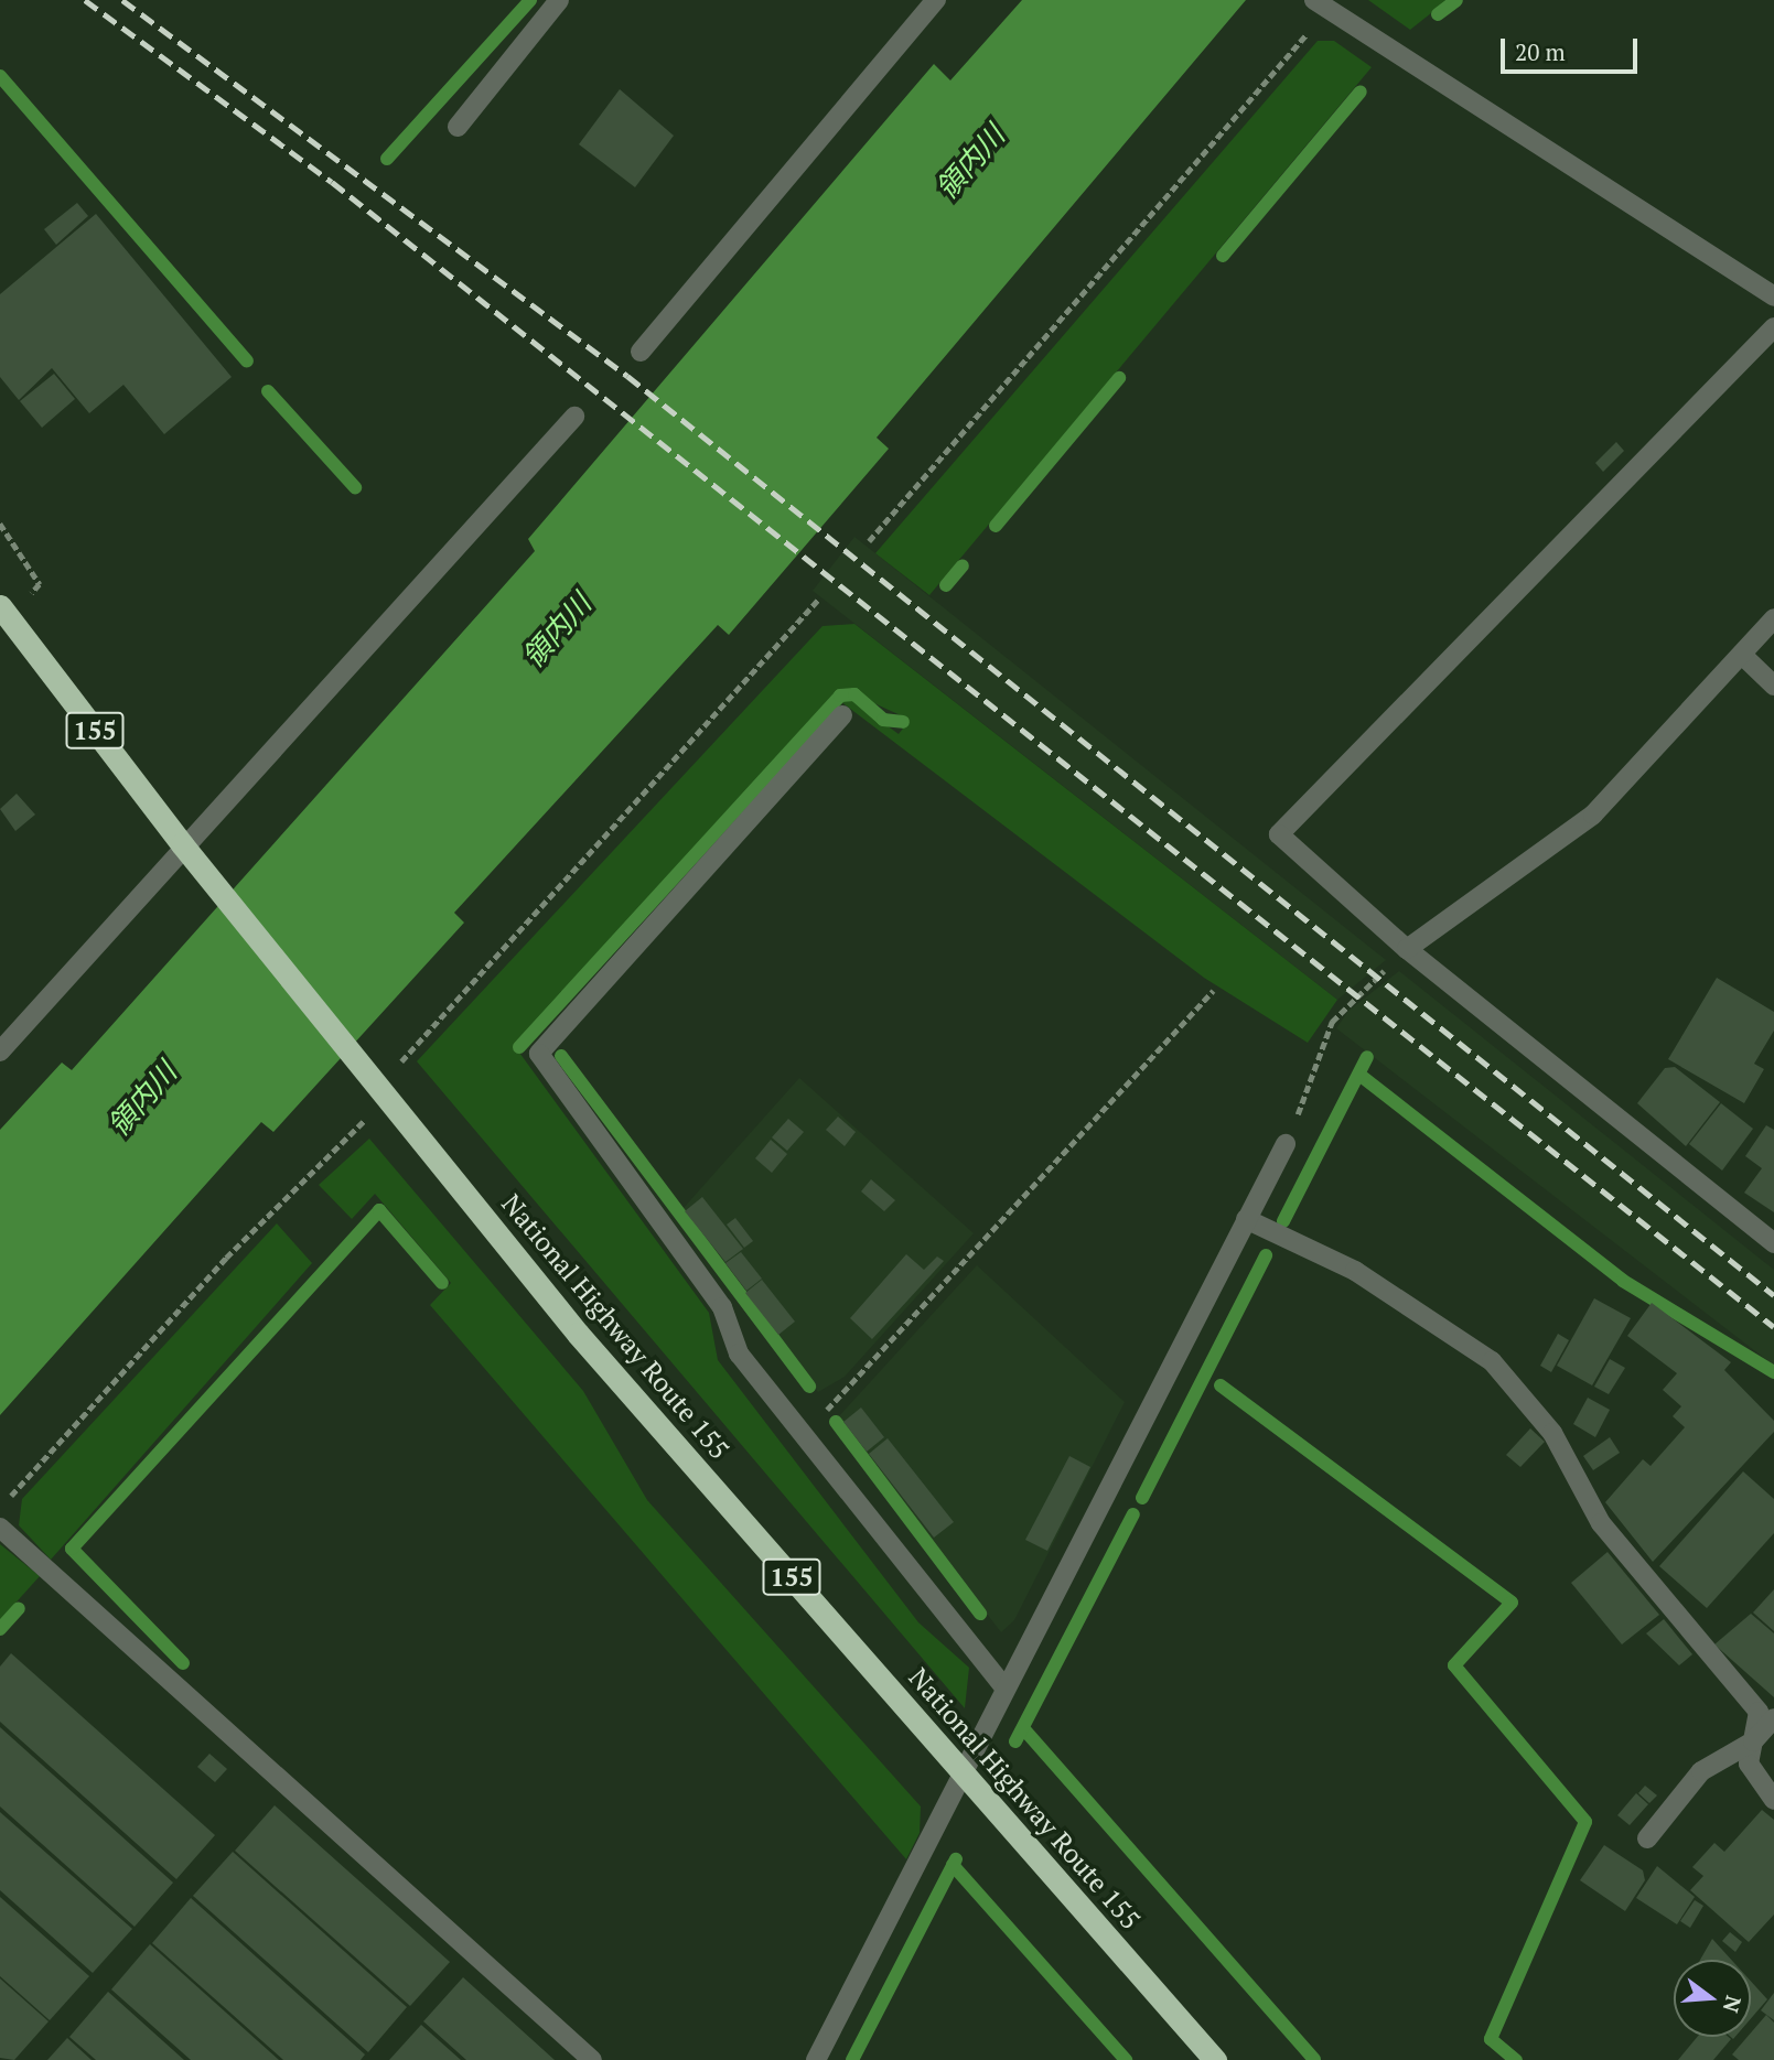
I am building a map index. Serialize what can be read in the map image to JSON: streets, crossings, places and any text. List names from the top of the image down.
{
  "streets": {
    "highway": ["155", "National Highway Route 155"]
  },
  "water": ["領内川"],
  "scale_bar": "20 m",
  "north": "right"
}
